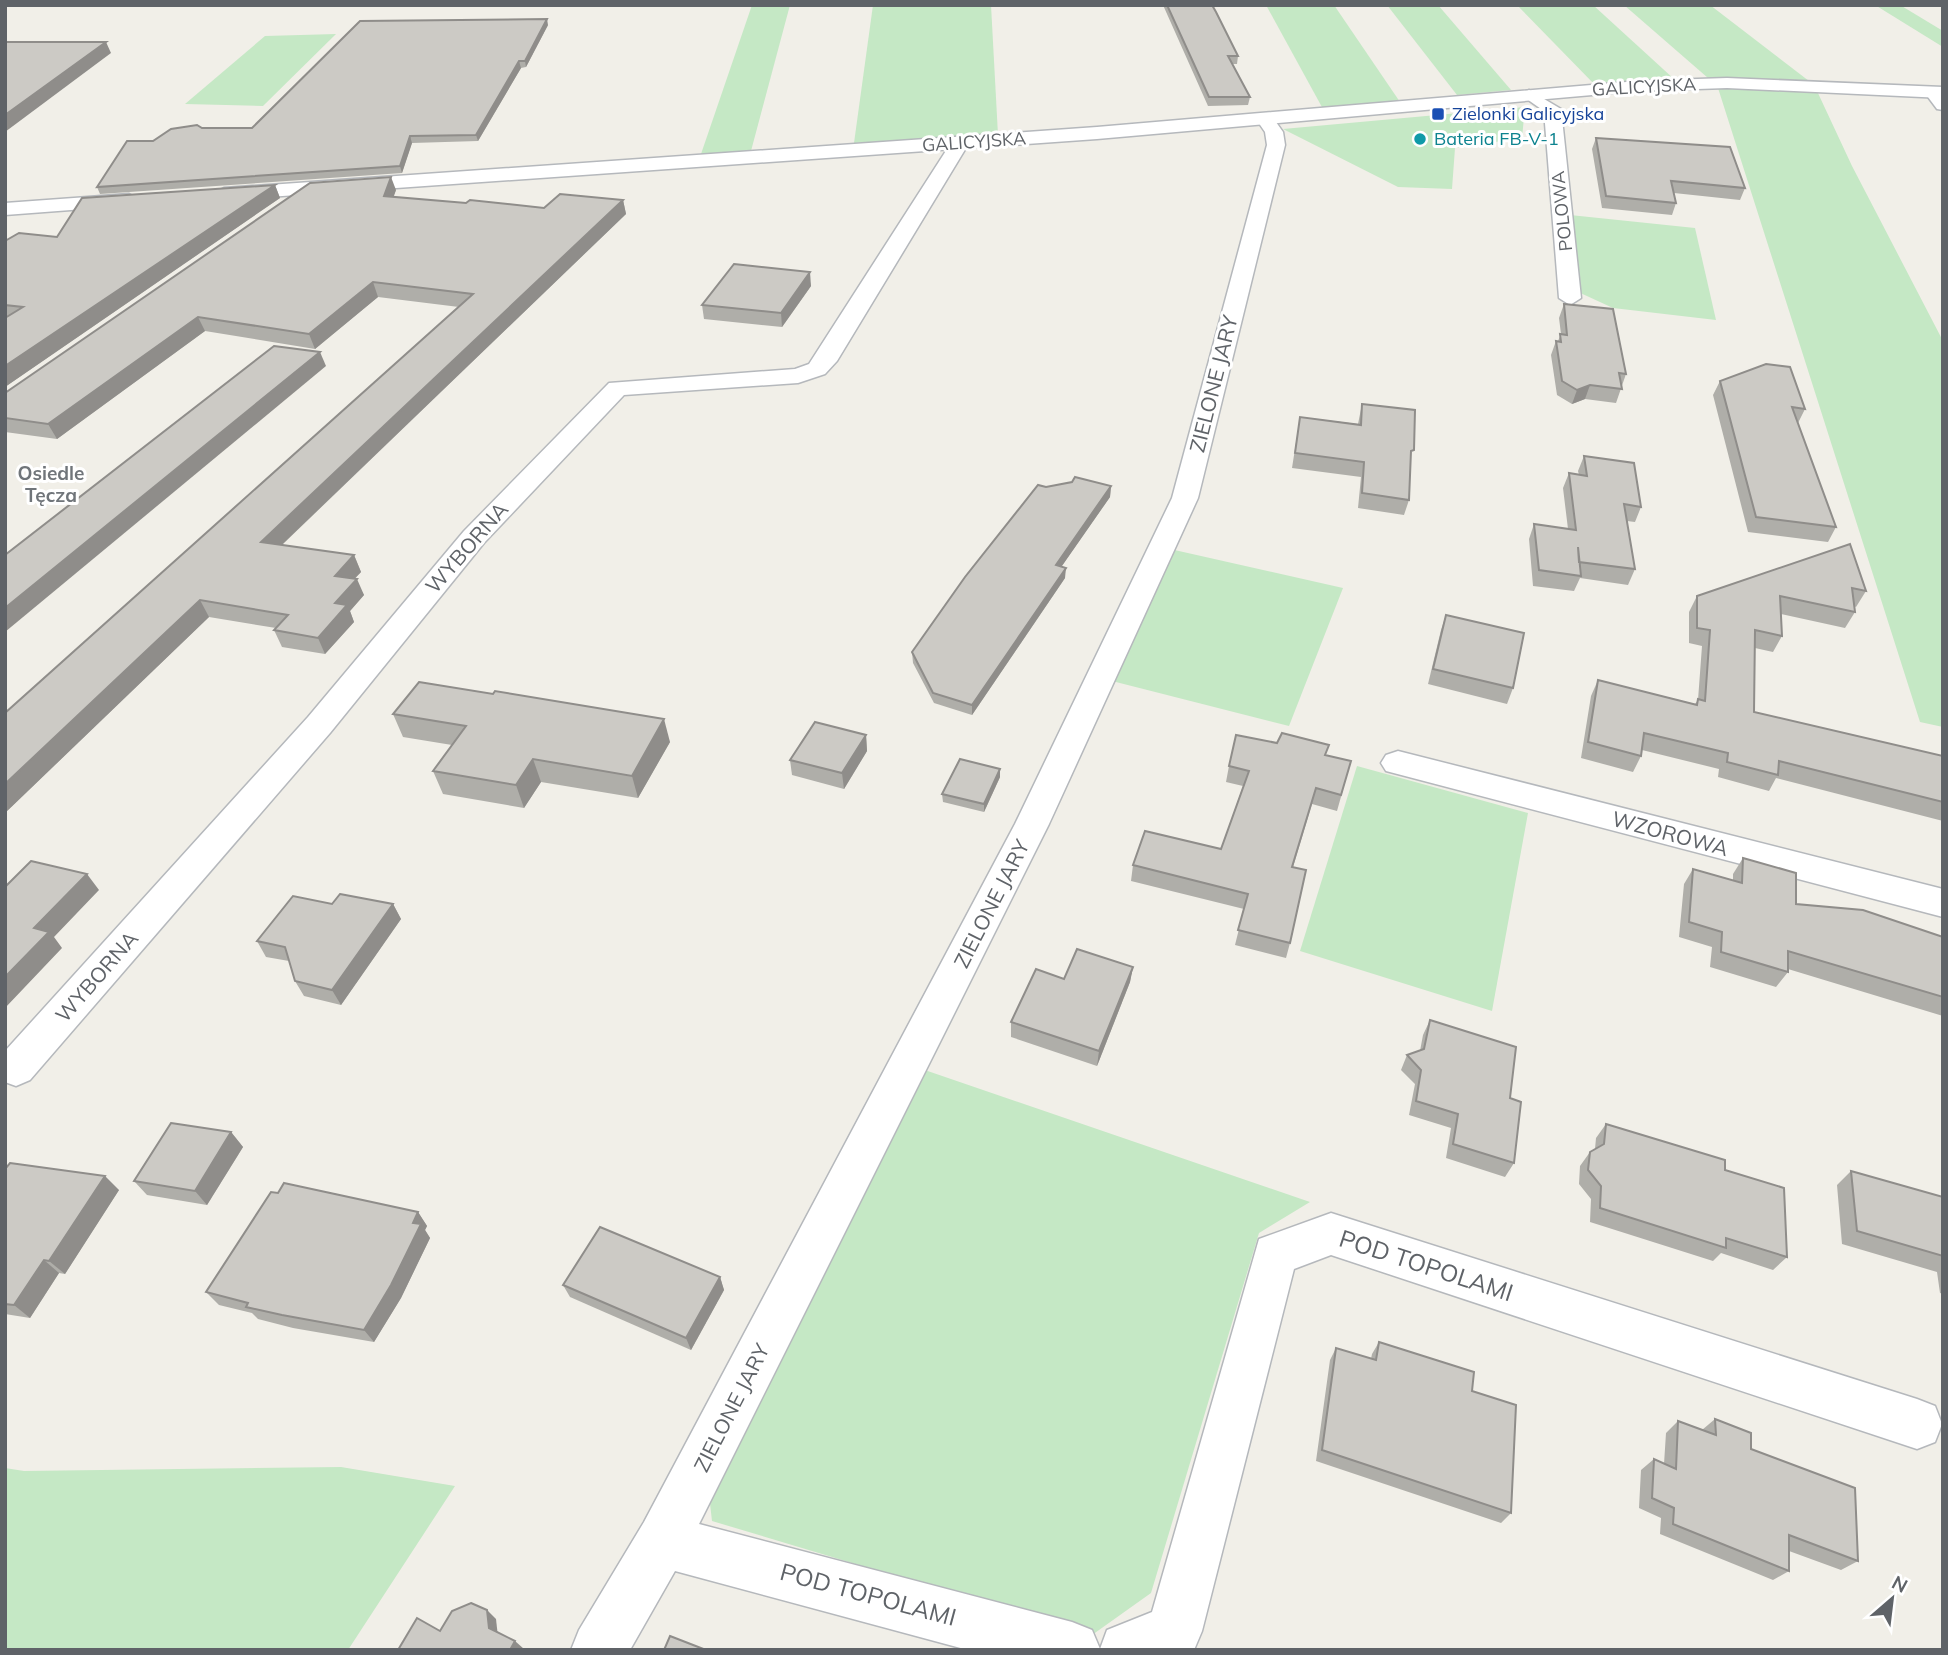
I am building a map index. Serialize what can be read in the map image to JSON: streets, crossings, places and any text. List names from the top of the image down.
{
  "streets": {
    "street": [
      "GALICYJSKA",
      "POLOWA",
      "ZIELONE JARY",
      "WYBORNA",
      "WZOROWA",
      "POD TOPOLAMI"
    ]
  },
  "crossings": [
    ["GALICYJSKA", "POLOWA"],
    ["GALICYJSKA", "ZIELONE JARY"],
    ["GALICYJSKA", "WYBORNA"],
    ["ZIELONE JARY", "POD TOPOLAMI"]
  ],
  "districts": ["Osiedle Tęcza"],
  "places": {
    "transit": ["Zielonki Galicyjska"],
    "other": ["Bateria FB-V-1"]
  },
  "north": "top right"
}
